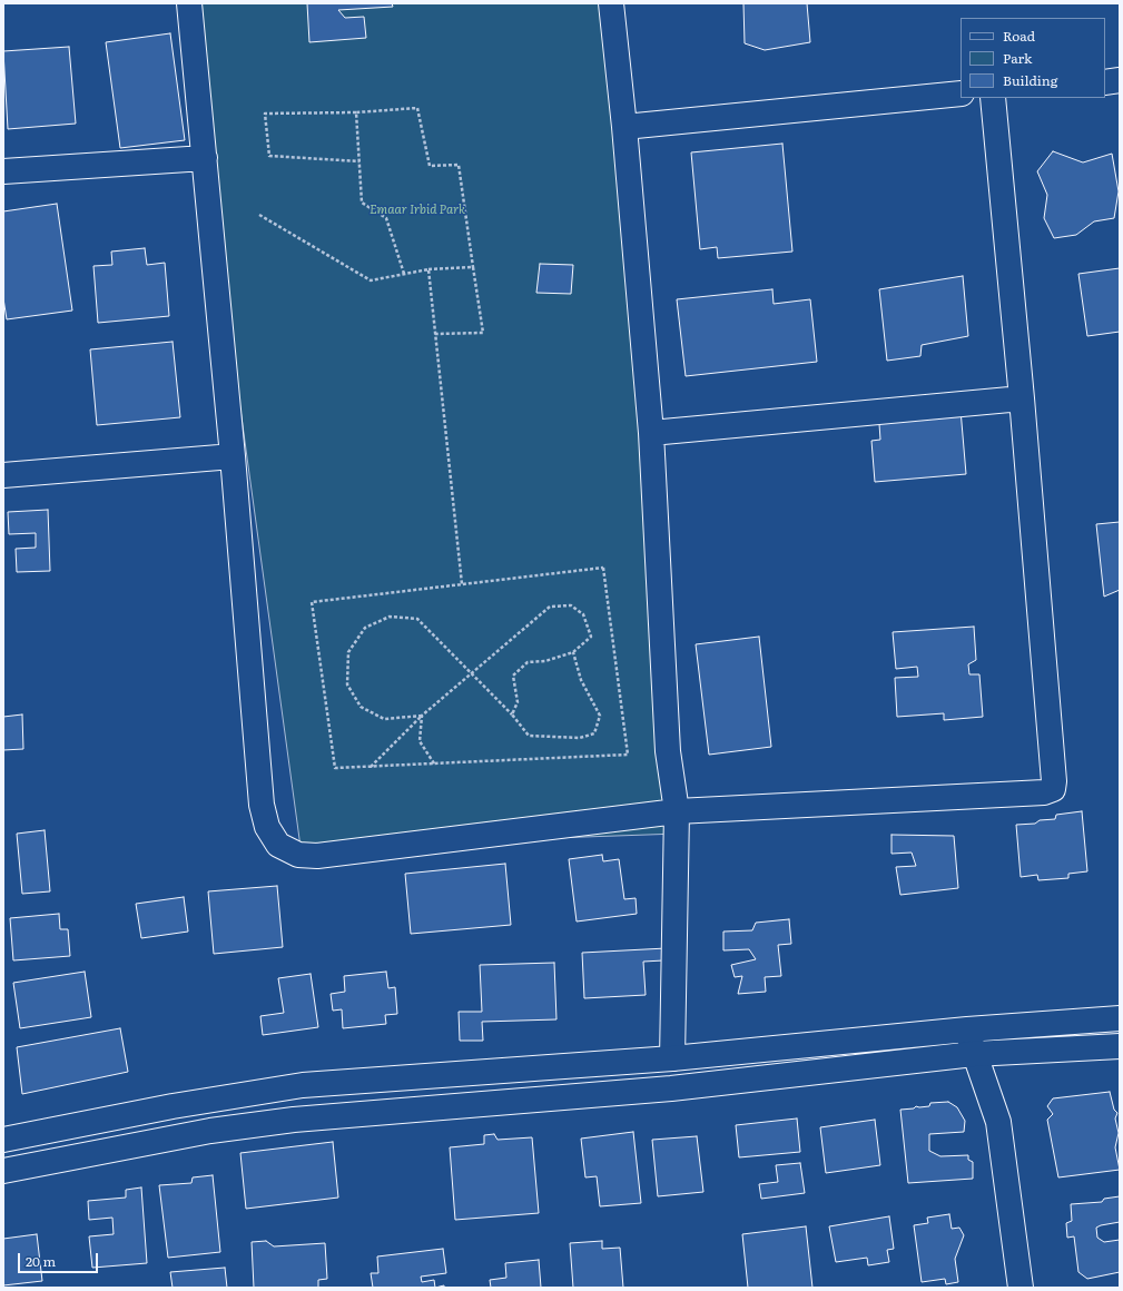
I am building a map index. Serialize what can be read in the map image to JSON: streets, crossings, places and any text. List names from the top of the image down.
{
  "parks": ["Emaar Irbid Park"],
  "legend": ["Road", "Park", "Building"],
  "scale_bar": "20 m"
}
